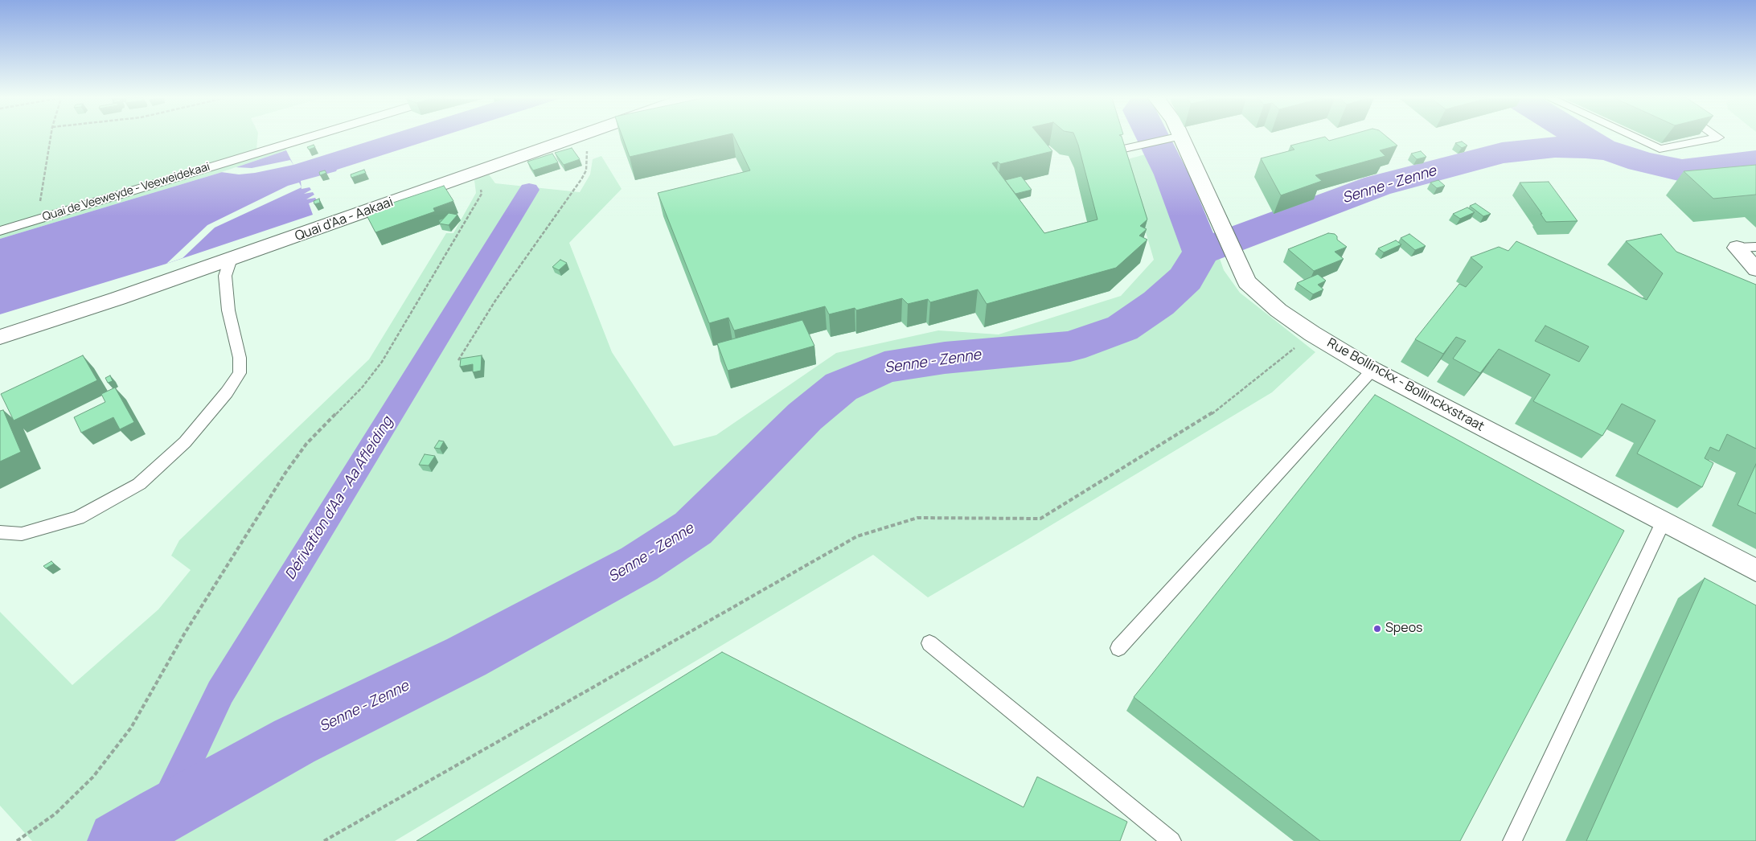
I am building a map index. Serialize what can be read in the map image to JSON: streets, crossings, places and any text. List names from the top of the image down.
{
  "streets": {
    "street": ["Quai d'Aa - Aakaai", "Rue Bollinckx - Bollinckxstraat"],
    "lane": ["Quai de Veeweyde - Veeweidekaai"]
  },
  "water": ["Senne - Zenne", "Dérivation d'Aa - Aa Afleiding"],
  "places": ["Speos"]
}
